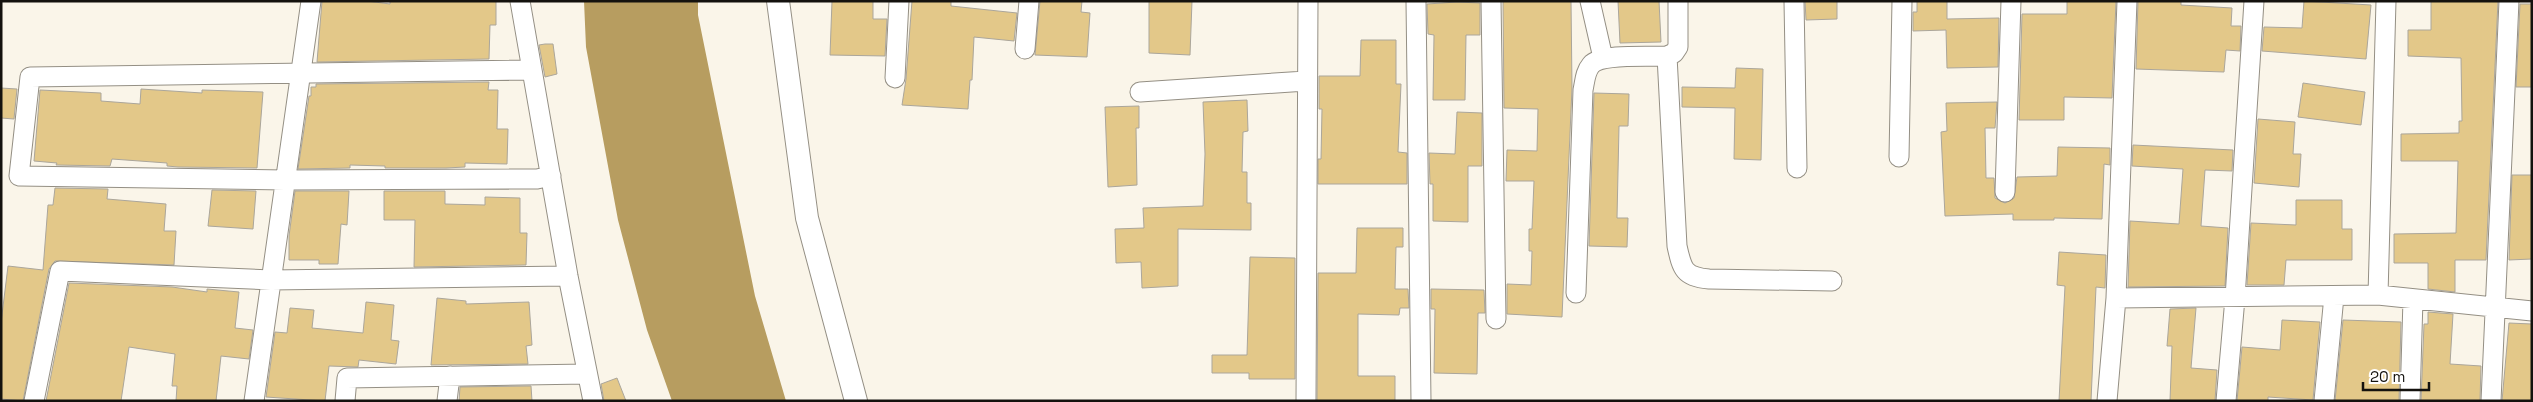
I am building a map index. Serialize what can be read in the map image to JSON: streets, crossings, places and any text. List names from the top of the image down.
{
  "scale_bar": "20 m"
}
